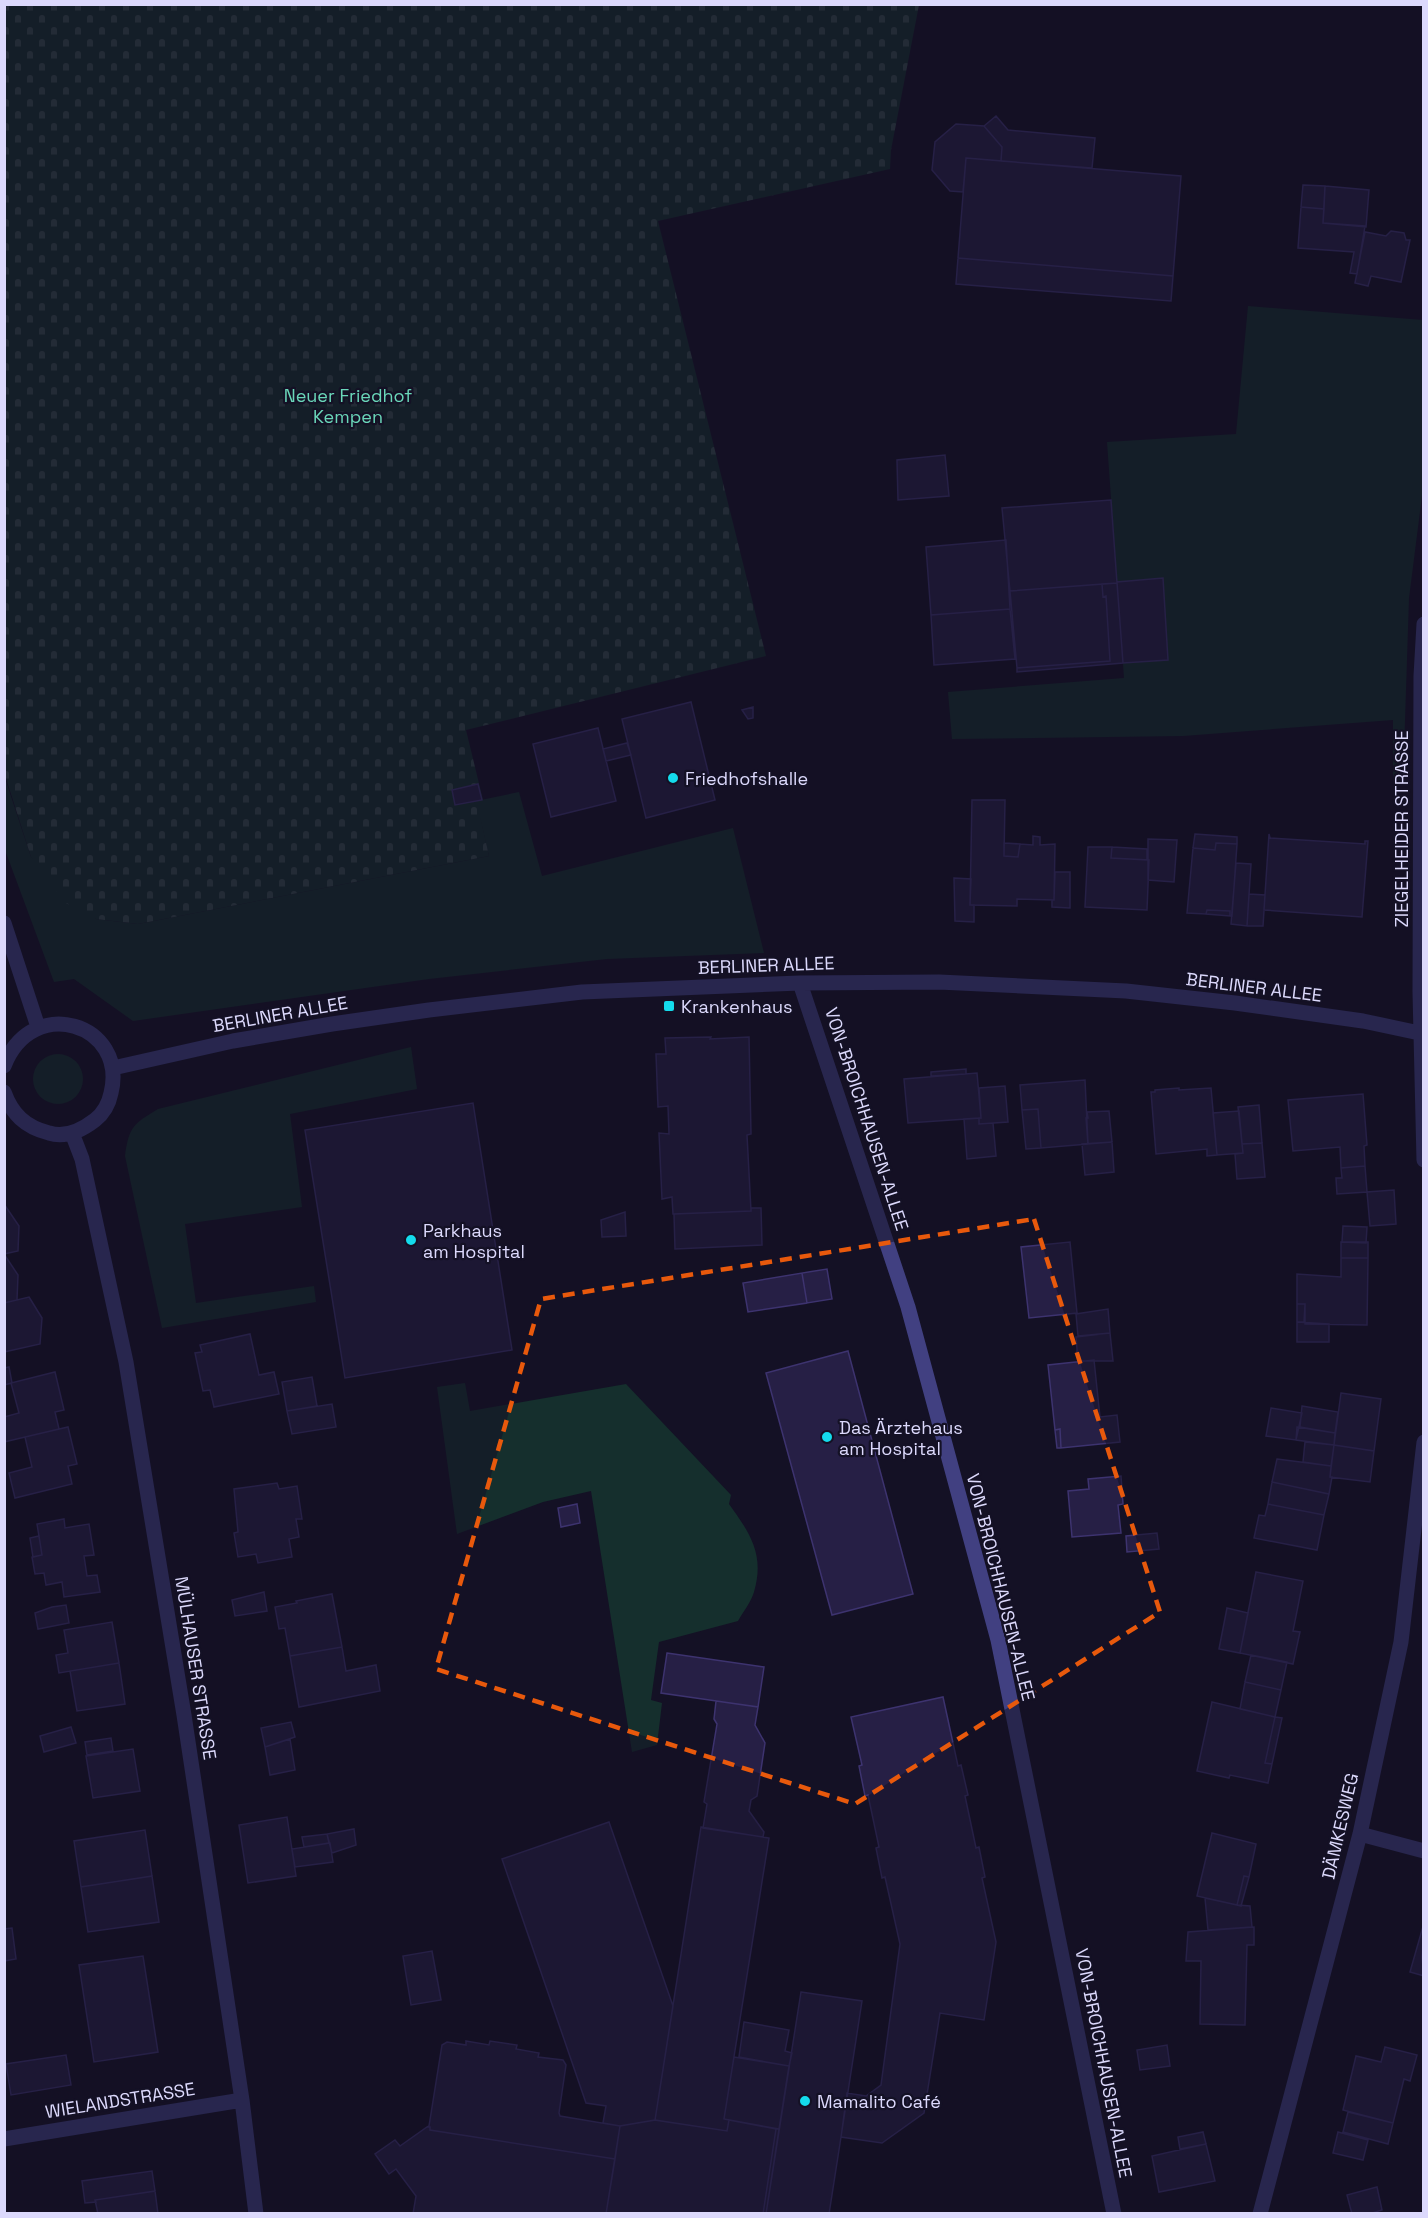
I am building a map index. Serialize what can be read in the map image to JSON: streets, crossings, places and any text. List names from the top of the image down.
{
  "streets": {
    "street": [
      "ZIEGELHEIDER STRASSE",
      "BERLINER ALLEE",
      "VON-BROICHHAUSEN-ALLEE",
      "MÜLHAUSER STRASSE",
      "DÄMKESWEG",
      "WIELANDSTRASSE"
    ]
  },
  "crossings": [
    ["ZIEGELHEIDER STRASSE", "BERLINER ALLEE"],
    ["BERLINER ALLEE", "VON-BROICHHAUSEN-ALLEE"],
    ["MÜLHAUSER STRASSE", "WIELANDSTRASSE"]
  ],
  "parks": ["Neuer Friedhof Kempen"],
  "places": {
    "other": [
      "Friedhofshalle",
      "Parkhaus am Hospital",
      "Das Ärztehaus am Hospital",
      "Mamalito Café"
    ],
    "transit": ["Krankenhaus"]
  }
}
